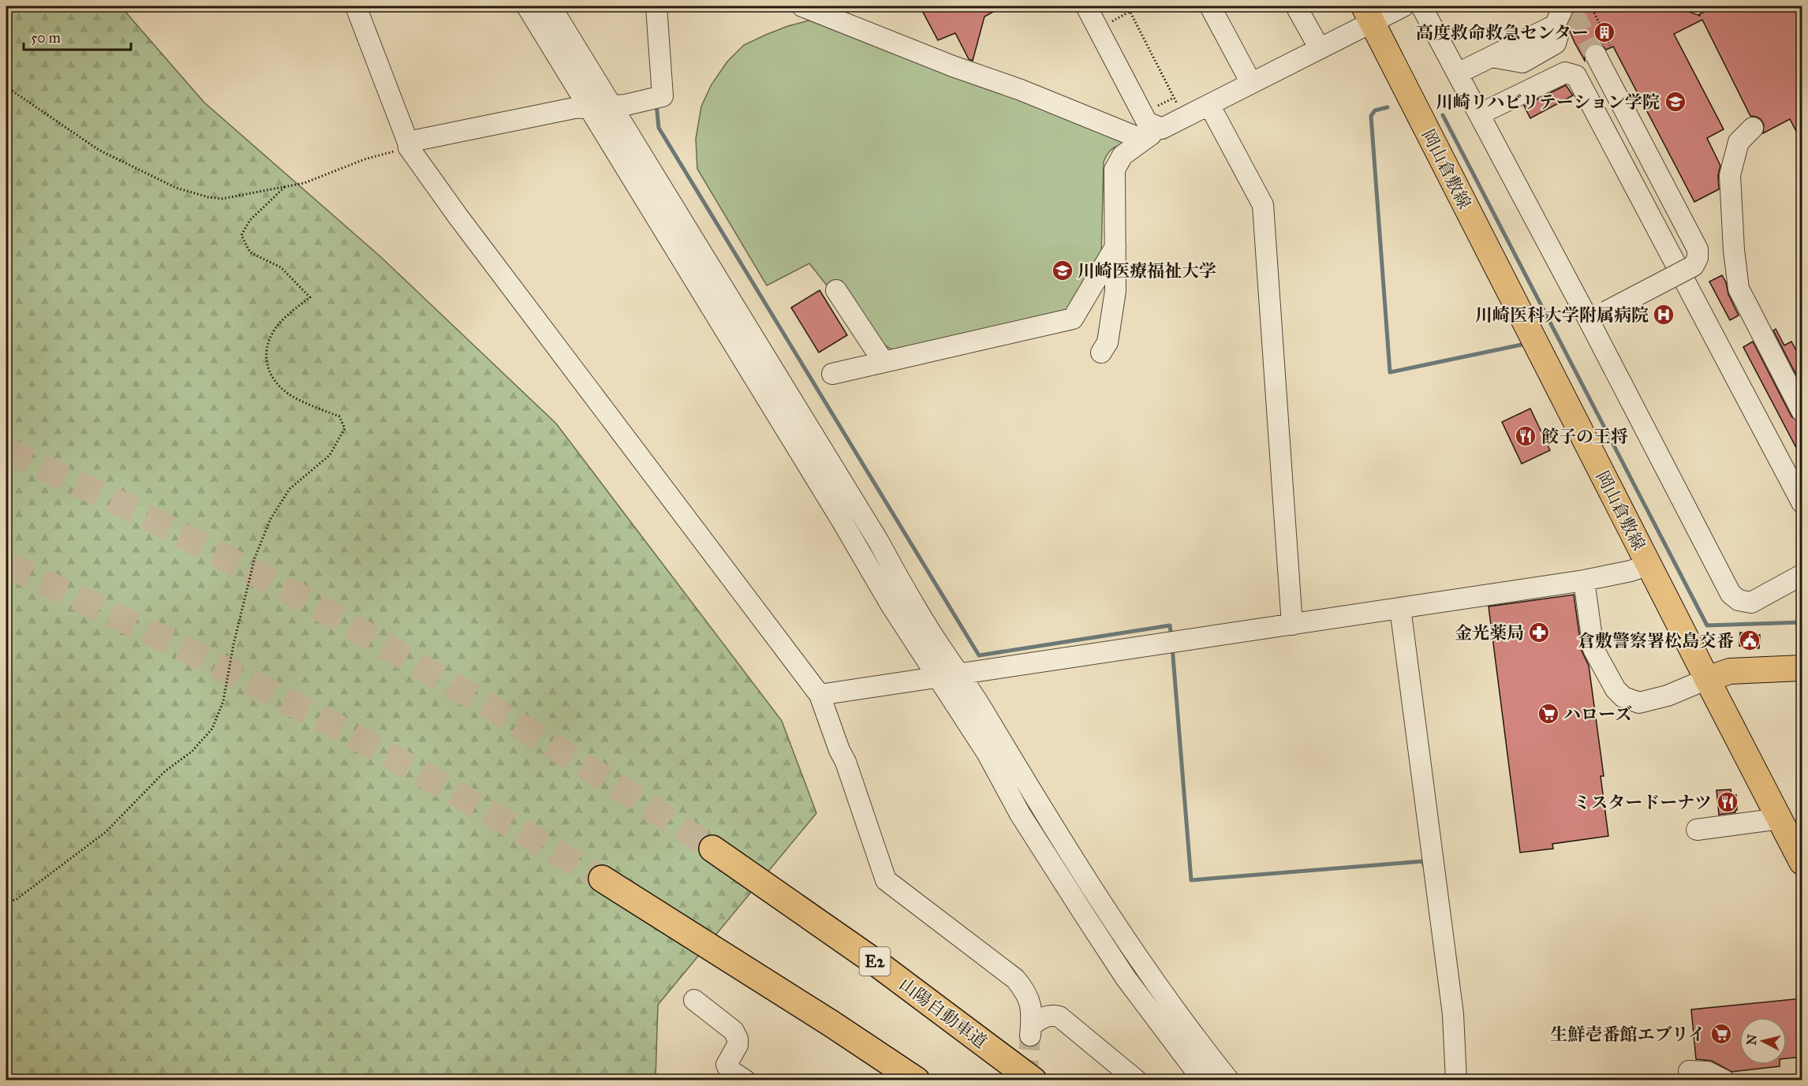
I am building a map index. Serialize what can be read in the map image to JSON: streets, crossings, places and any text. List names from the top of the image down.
{
  "streets": {
    "highway": ["E2", "山陽自動車道"],
    "main road": ["岡山倉敷線"]
  },
  "places": {
    "building": ["高度救命救急センター"],
    "school or university": ["川崎リハビリテーション学院", "川崎医療福祉大学"],
    "hospital": ["川崎医科大学附属病院"],
    "restaurant": ["餃子の王将", "ミスタードーナツ"],
    "pharmacy": ["金光薬局"],
    "public building": ["倉敷警察署松島交番"],
    "supermarket": ["ハローズ", "生鮮壱番館エブリイ"]
  },
  "scale_bar": "50 m",
  "north": "left"
}
